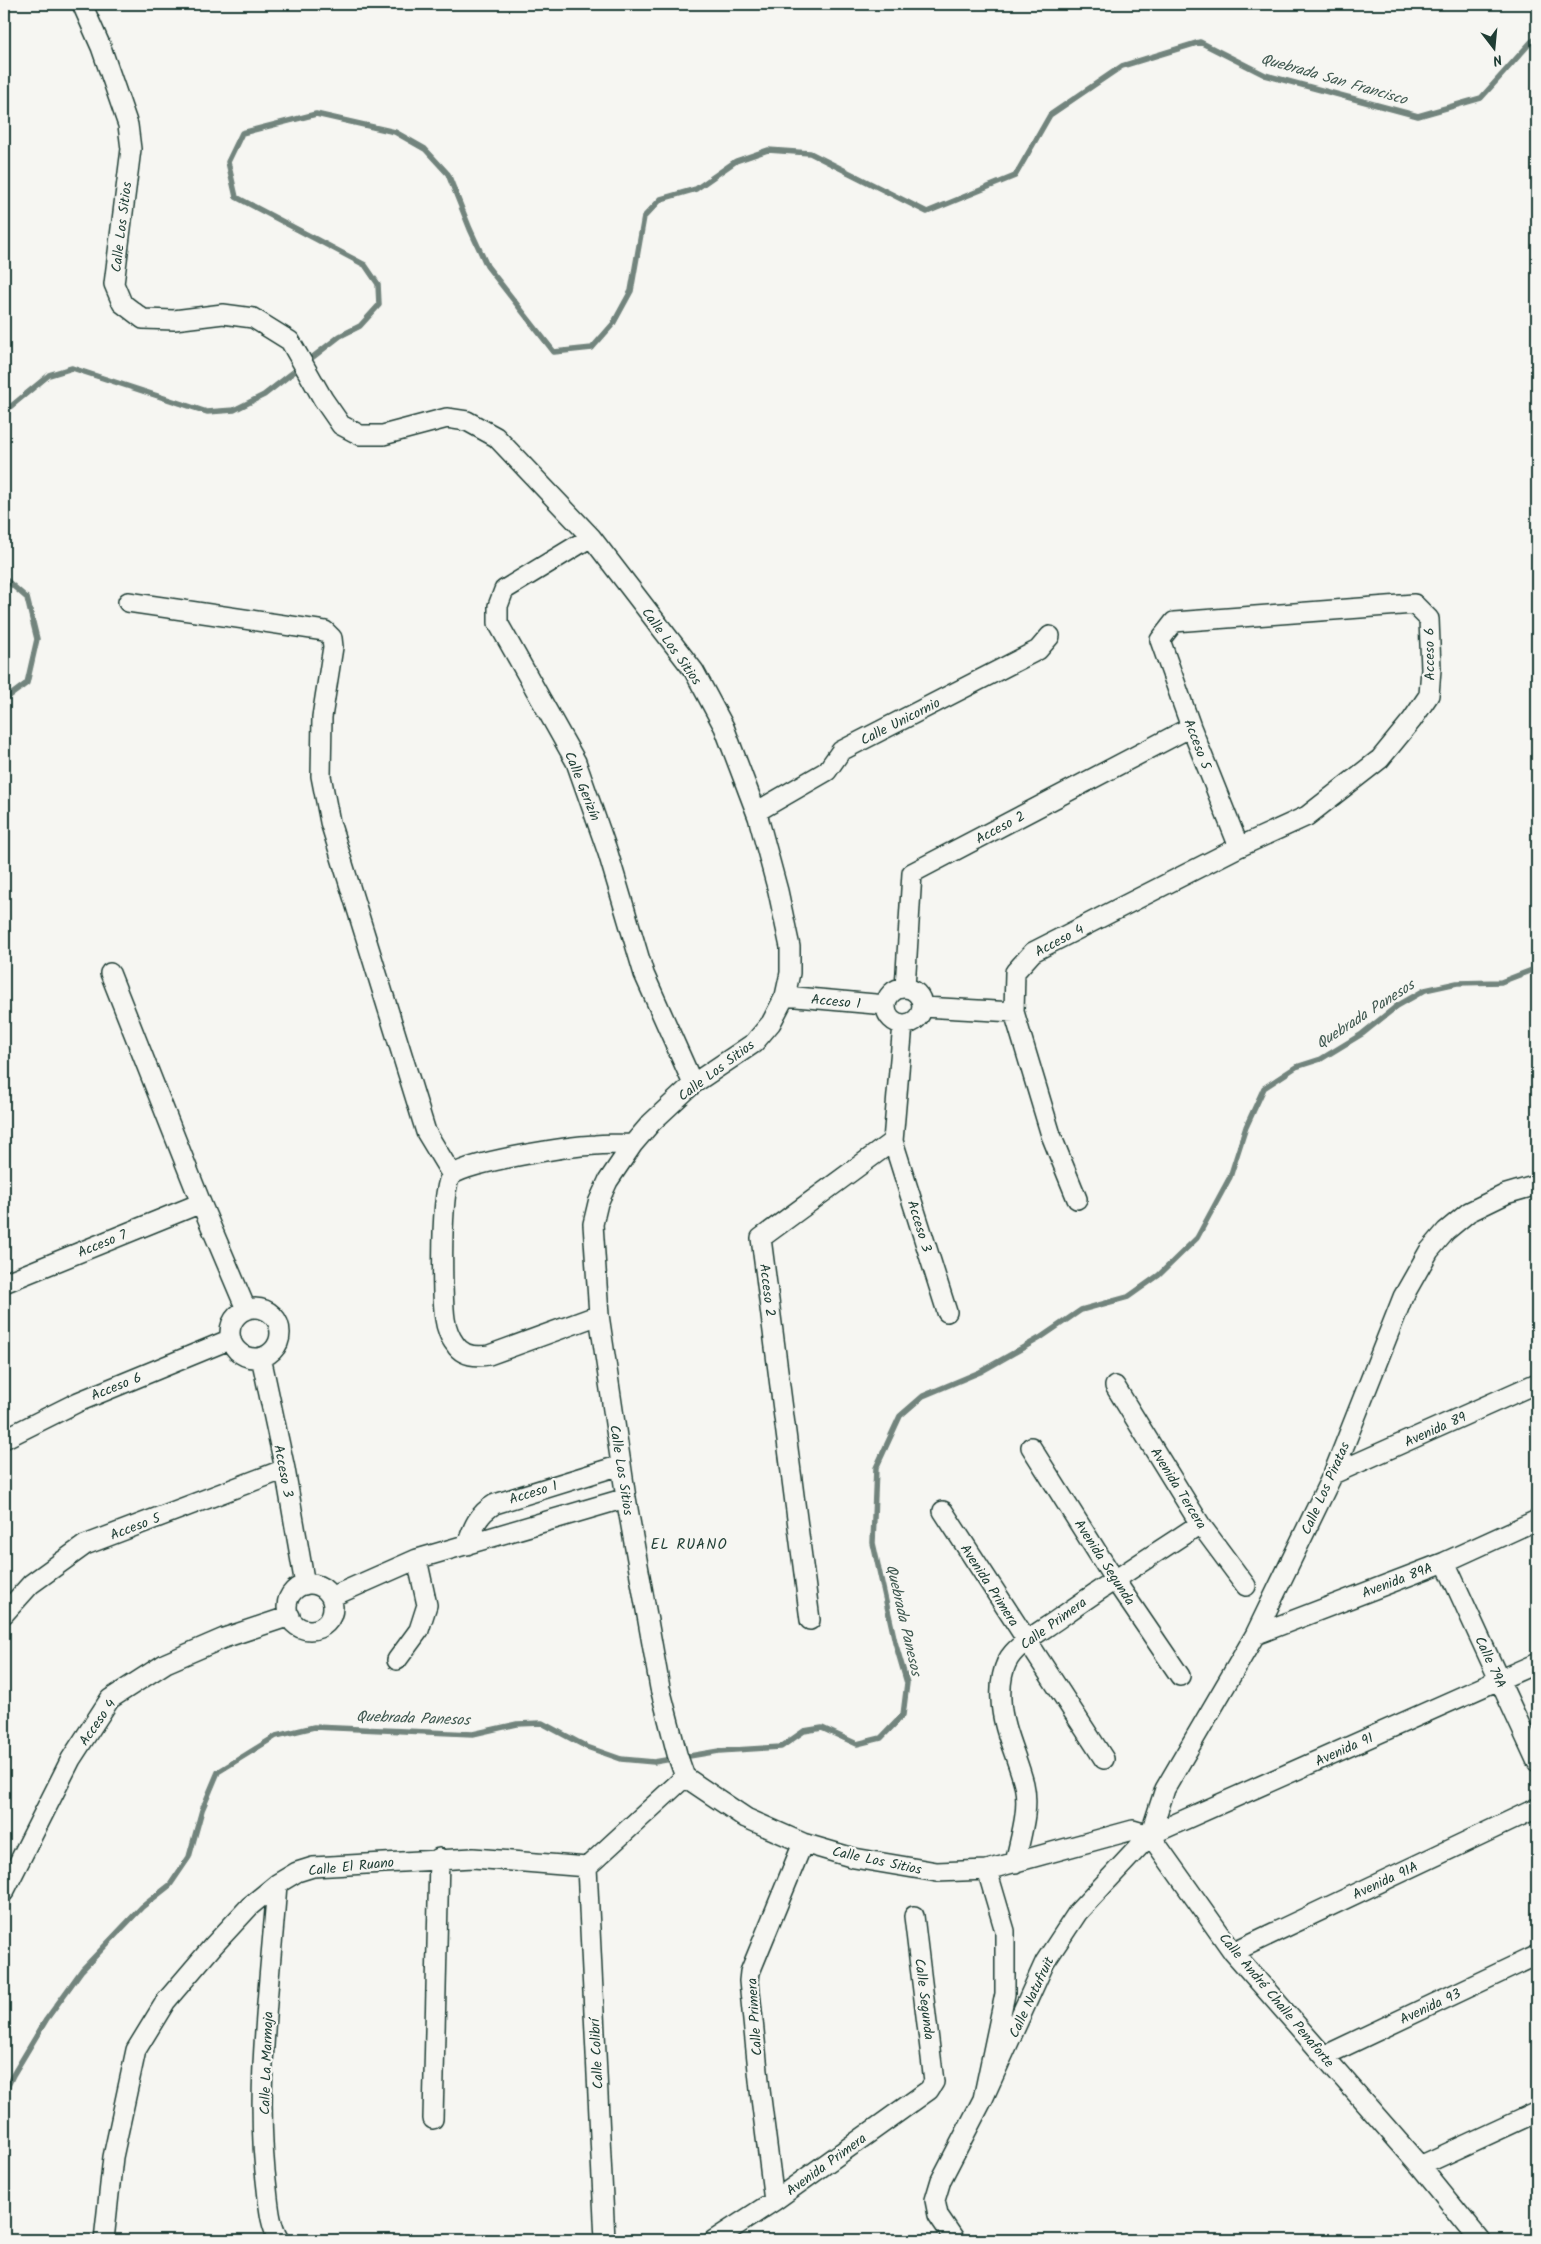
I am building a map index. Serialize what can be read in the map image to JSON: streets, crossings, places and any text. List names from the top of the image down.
{
  "streets": {
    "street": [
      "Calle Los Sitios",
      "Acceso 6",
      "Calle Unicornio",
      "Acceso 5",
      "Calle Gerizín",
      "Acceso 2",
      "Acceso 4",
      "Acceso 1",
      "Acceso 3",
      "Acceso 7",
      "Avenida 89",
      "Avenida Tercera",
      "Calle Los Piratas",
      "Avenida Segunda",
      "Avenida 89A",
      "Avenida Primera",
      "Calle Primera",
      "Calle 79A",
      "Avenida 91",
      "Calle El Ruano",
      "Avenida 91A",
      "Calle Natufruit",
      "Calle Segunda",
      "Calle André Challe Penaforte",
      "Avenida 93",
      "Calle Colibrí",
      "Calle La Marmaja"
    ]
  },
  "crossings": [
    ["Calle Los Sitios", "Calle Unicornio"],
    ["Calle Los Sitios", "Calle Gerizín"],
    ["Calle Los Sitios", "Acceso 1"],
    ["Calle Los Sitios", "Calle Primera"],
    ["Acceso 6", "Acceso 5"],
    ["Acceso 6", "Acceso 4"],
    ["Acceso 6", "Acceso 3"],
    ["Acceso 5", "Acceso 2"],
    ["Acceso 5", "Acceso 4"],
    ["Acceso 5", "Acceso 3"],
    ["Acceso 2", "Acceso 1"],
    ["Acceso 2", "Acceso 3"],
    ["Acceso 4", "Acceso 3"],
    ["Avenida 89", "Calle Los Piratas"],
    ["Avenida Tercera", "Calle Primera"],
    ["Calle Los Piratas", "Avenida 89A"],
    ["Calle Los Piratas", "Avenida 91"],
    ["Calle Los Piratas", "Calle Natufruit"],
    ["Calle Los Piratas", "Calle André Challe Penaforte"],
    ["Avenida Segunda", "Calle Primera"],
    ["Avenida 89A", "Calle 79A"],
    ["Avenida Primera", "Calle Primera"],
    ["Avenida Primera", "Calle Segunda"],
    ["Calle 79A", "Avenida 91"],
    ["Avenida 91", "Calle Natufruit"],
    ["Avenida 91", "Calle André Challe Penaforte"],
    ["Calle El Ruano", "Calle Colibrí"],
    ["Calle El Ruano", "Calle La Marmaja"],
    ["Avenida 91A", "Calle André Challe Penaforte"],
    ["Calle Natufruit", "Calle André Challe Penaforte"],
    ["Calle André Challe Penaforte", "Avenida 93"]
  ],
  "districts": ["EL RUANO"],
  "water": ["Quebrada San Francisco", "Quebrada Panesos"],
  "north": "bottom"
}
